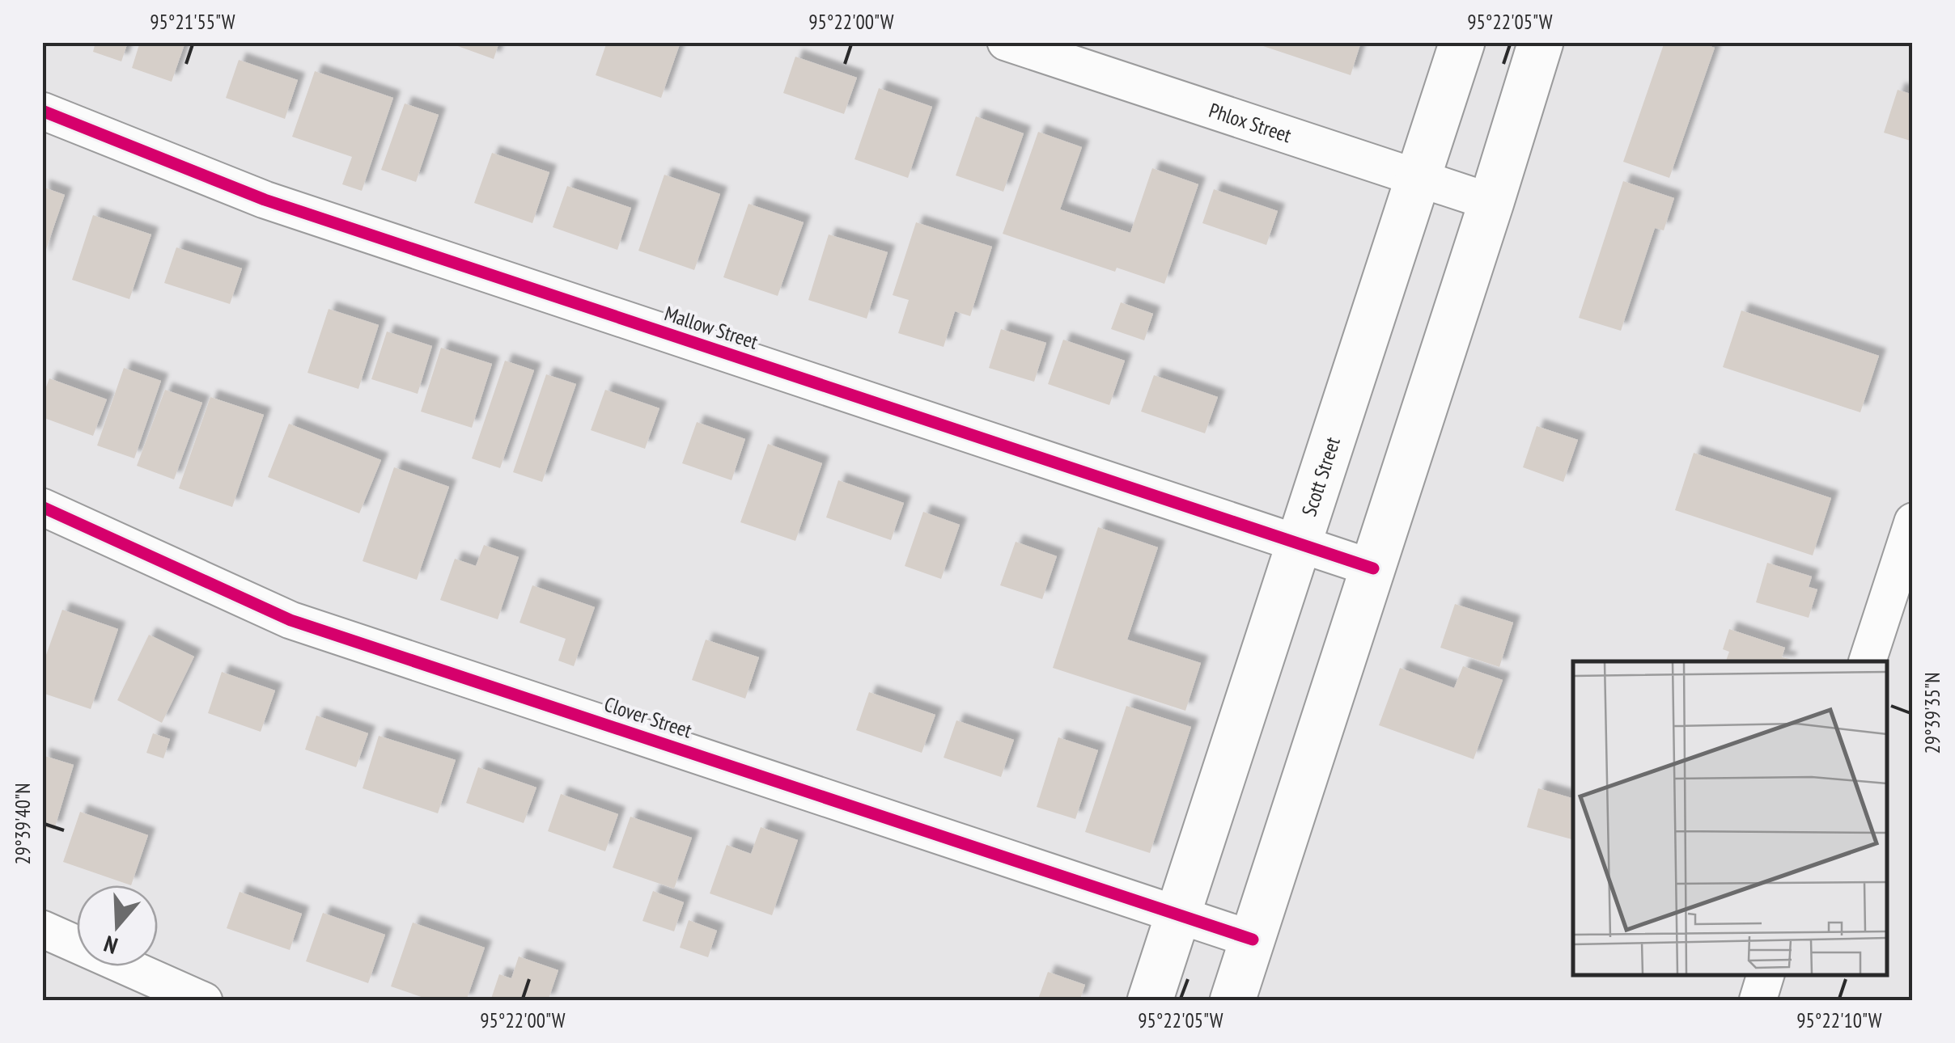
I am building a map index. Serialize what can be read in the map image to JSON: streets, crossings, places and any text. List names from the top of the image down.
{
  "streets": {
    "main road": ["Scott Street"],
    "street": ["Phlox Street", "Mallow Street", "Clover Street"]
  },
  "crossings": [
    ["Phlox Street", "Scott Street"],
    ["Mallow Street", "Scott Street"],
    ["Scott Street", "Clover Street"]
  ],
  "north": "bottom",
  "coordinates": [
    "95°21'55\"W",
    "95°22'00\"W",
    "95°22'05\"W",
    "29°39'35\"N",
    "29°39'40\"N",
    "95°22'10\"W"
  ]
}
